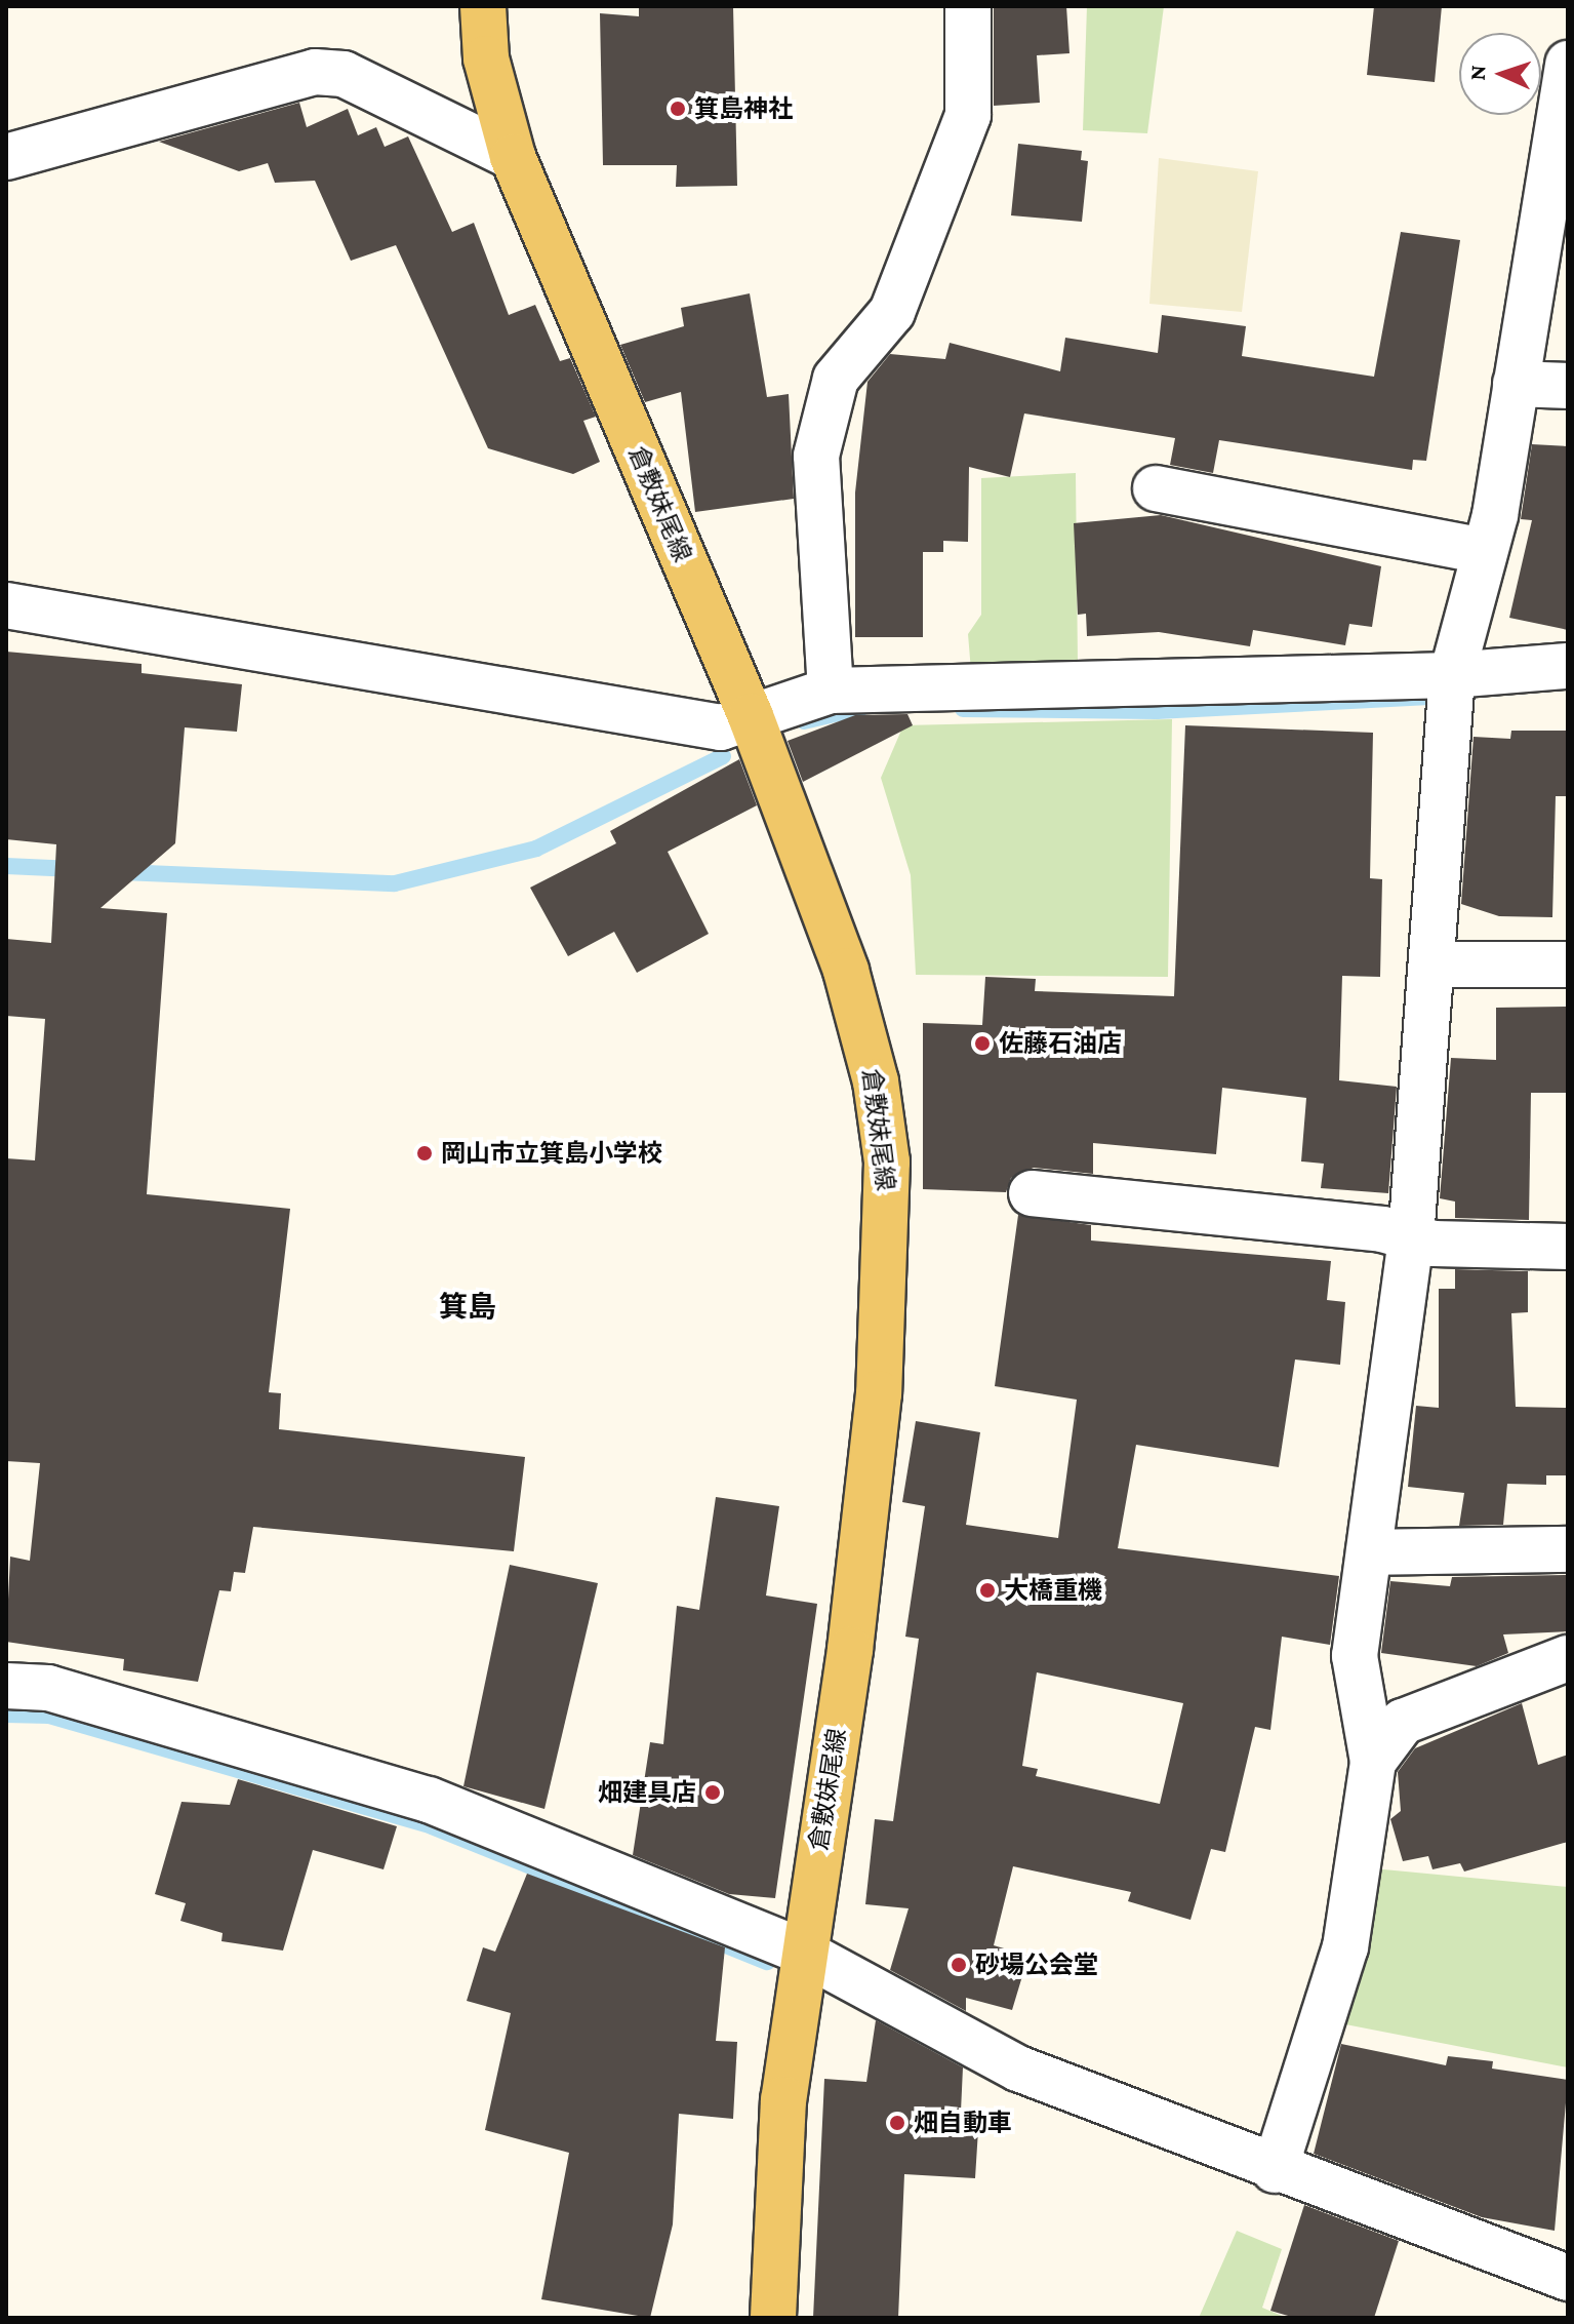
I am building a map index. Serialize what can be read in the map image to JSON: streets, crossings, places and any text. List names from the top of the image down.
{
  "streets": {
    "main road": ["倉敷妹尾線"]
  },
  "districts": ["箕島"],
  "places": [
    "箕島神社",
    "佐藤石油店",
    "岡山市立箕島小学校",
    "大橋重機",
    "畑建具店",
    "砂場公会堂",
    "畑自動車"
  ],
  "north": "left"
}
